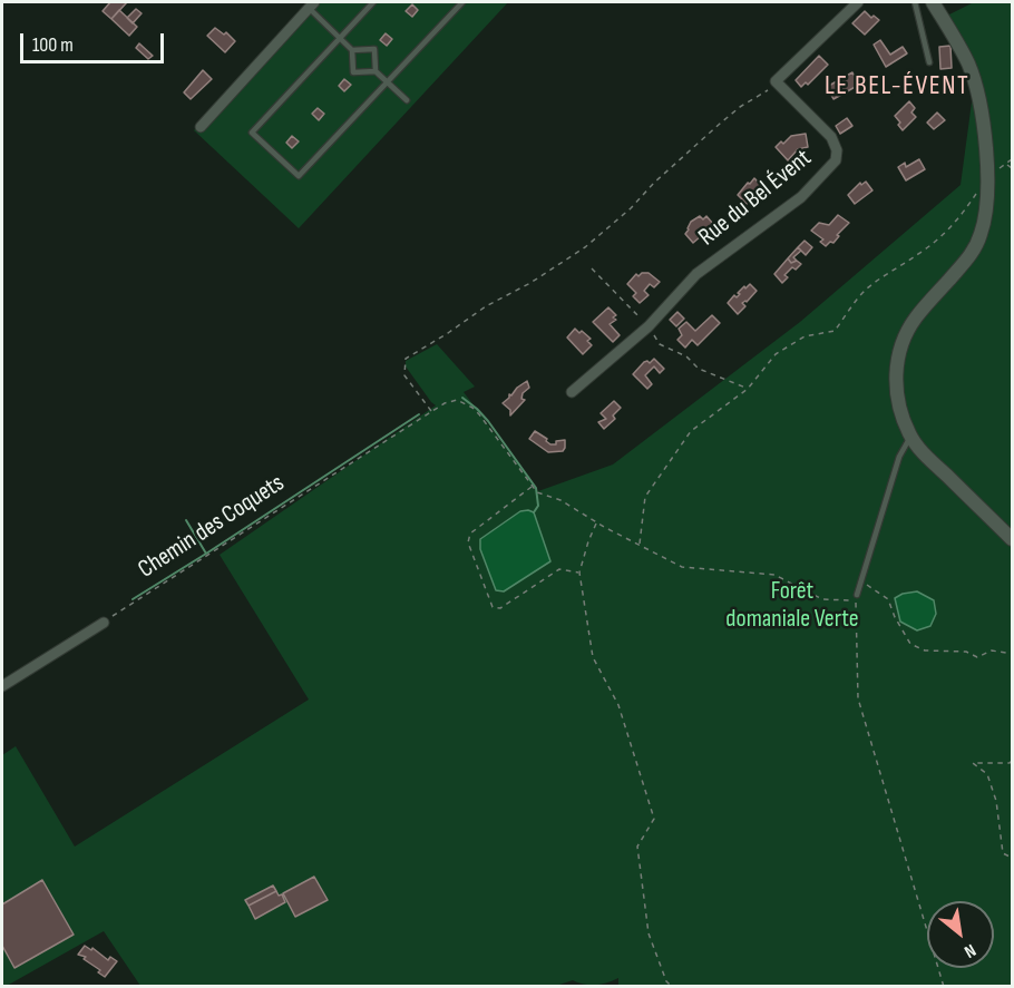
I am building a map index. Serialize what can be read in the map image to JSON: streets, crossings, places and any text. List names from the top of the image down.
{
  "streets": {
    "street": ["Rue du Bel Évent"],
    "path": ["Chemin des Coquets"]
  },
  "districts": ["LE BEL-ÉVENT"],
  "parks": ["Forêt domaniale Verte"],
  "scale_bar": "100 m",
  "north": "bottom right"
}
